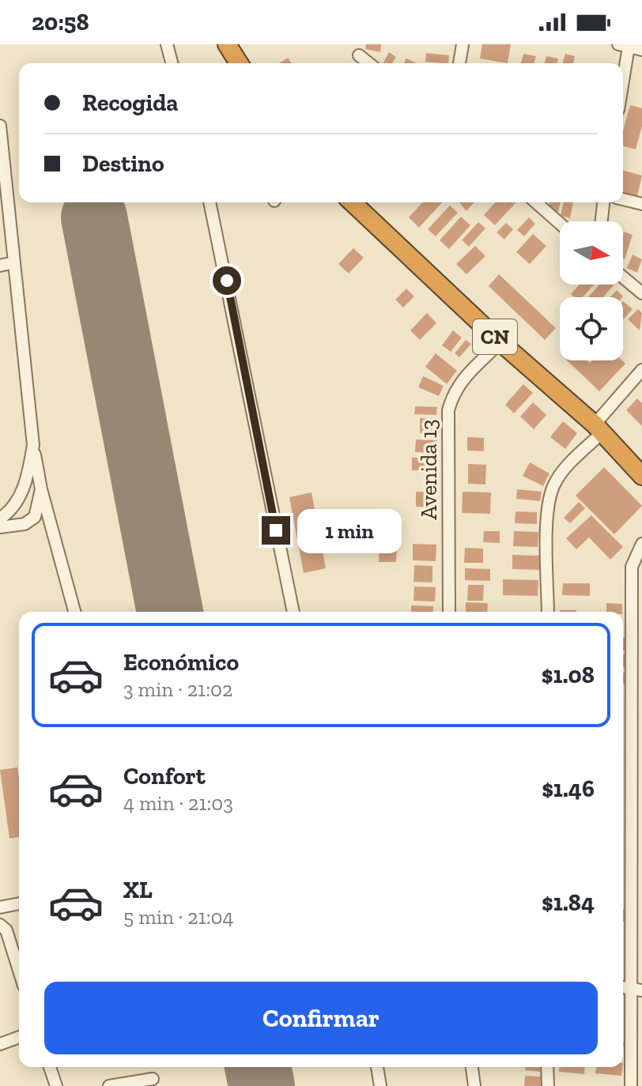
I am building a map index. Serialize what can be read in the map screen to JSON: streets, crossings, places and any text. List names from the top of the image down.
{
  "streets": {
    "highway": ["CN"],
    "street": ["Avenida 13"]
  },
  "crossings": [
    ["CN", "Avenida 13"]
  ],
  "north": "right",
  "page": {
    "status": "20:58",
    "banner": ["Recogida", "Destino"],
    "bubble": "1 min",
    "list": [
      {
        "name": "Económico",
        "note": "3 min · 21:02",
        "value": "$1.08"
      },
      {
        "name": "Confort",
        "note": "4 min · 21:03",
        "value": "$1.46"
      },
      {
        "name": "XL",
        "note": "5 min · 21:04",
        "value": "$1.84"
      }
    ],
    "buttons": "Confirmar"
  }
}
